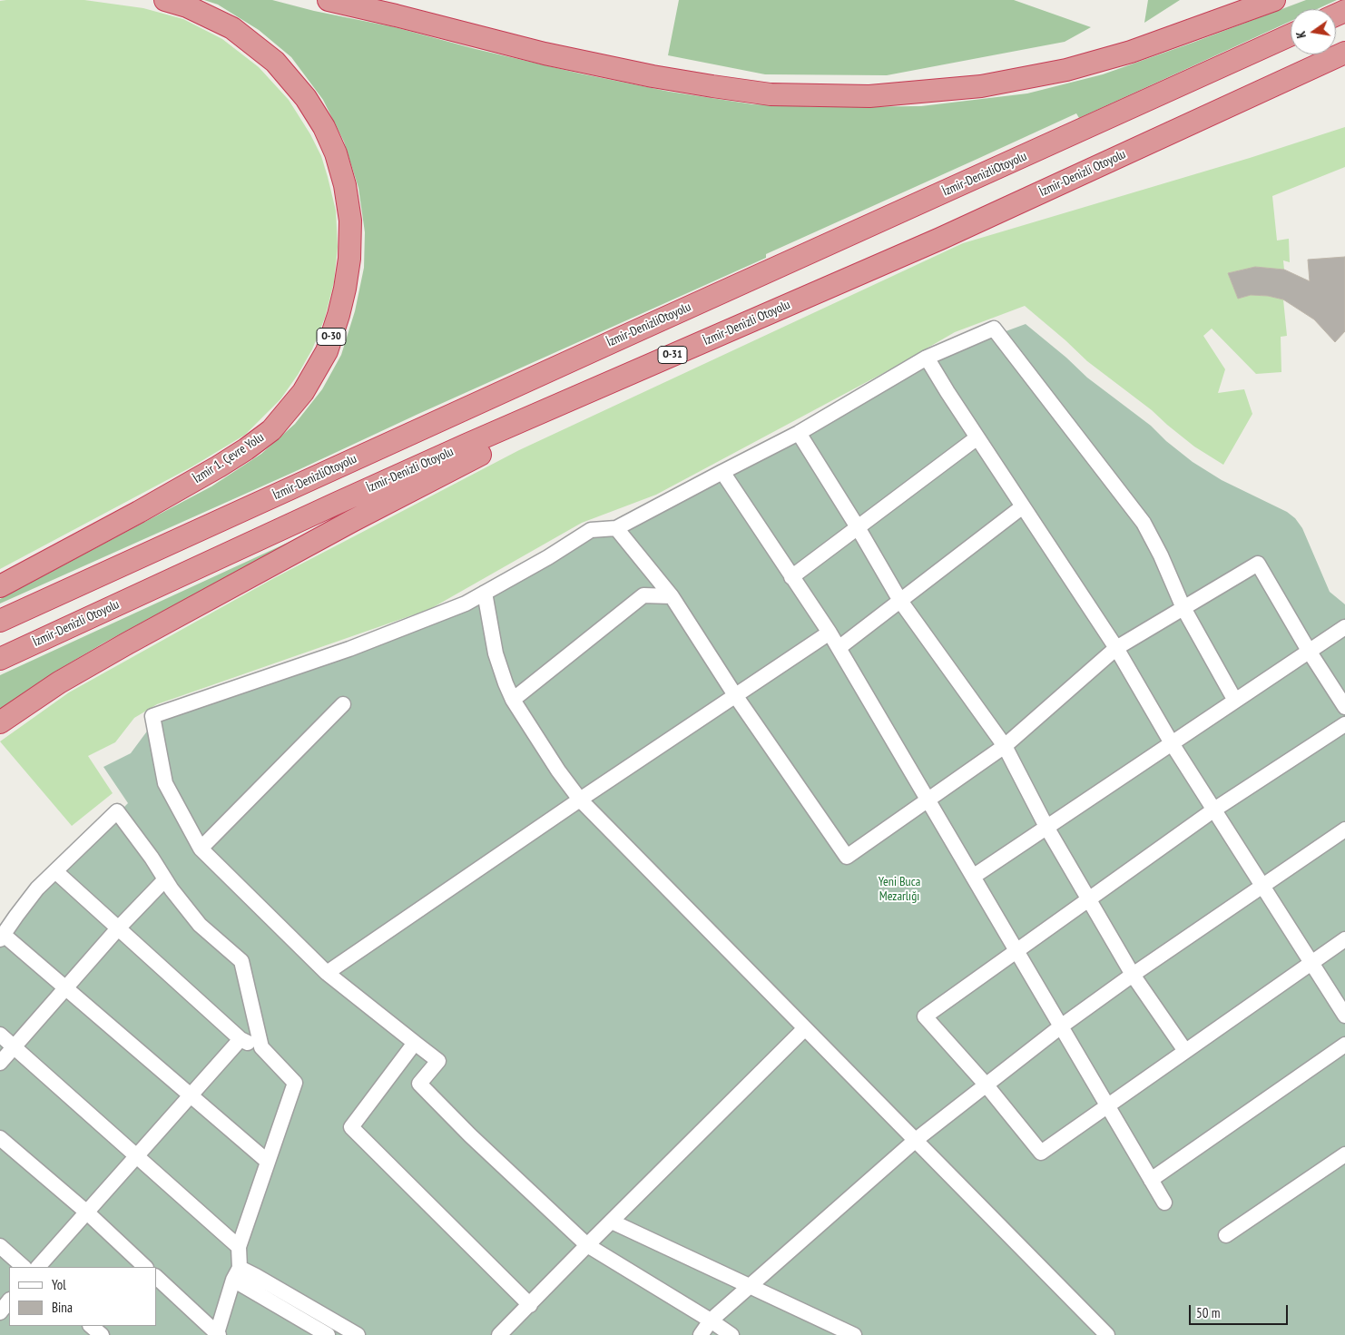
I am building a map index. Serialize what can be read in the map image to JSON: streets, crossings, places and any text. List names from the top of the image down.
{
  "streets": {
    "highway": [
      "İzmir-Denizli Otoyolu",
      "İzmir-DenizliOtoyolu",
      "O-30",
      "O-31",
      "İzmir 1. Çevre Yolu"
    ]
  },
  "parks": ["Yeni Buca Mezarlığı"],
  "legend": ["Yol", "Bina"],
  "scale_bar": "50 m",
  "north": "left"
}
